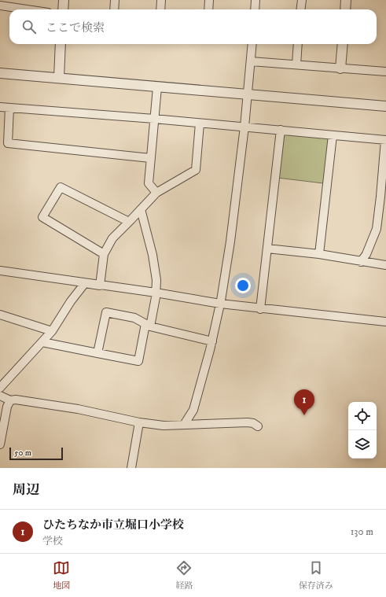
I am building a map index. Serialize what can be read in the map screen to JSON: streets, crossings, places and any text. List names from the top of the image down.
{
  "scale_bar": "50 m",
  "page": {
    "search": "ここで検索",
    "pins": "1",
    "scale": "50 m",
    "heading": "周辺",
    "list": [
      {
        "mark": "1",
        "name": "ひたちなか市立堀口小学校",
        "note": "学校",
        "value": "130 m"
      }
    ],
    "nav": ["地図", "経路", "保存済み"]
  }
}
